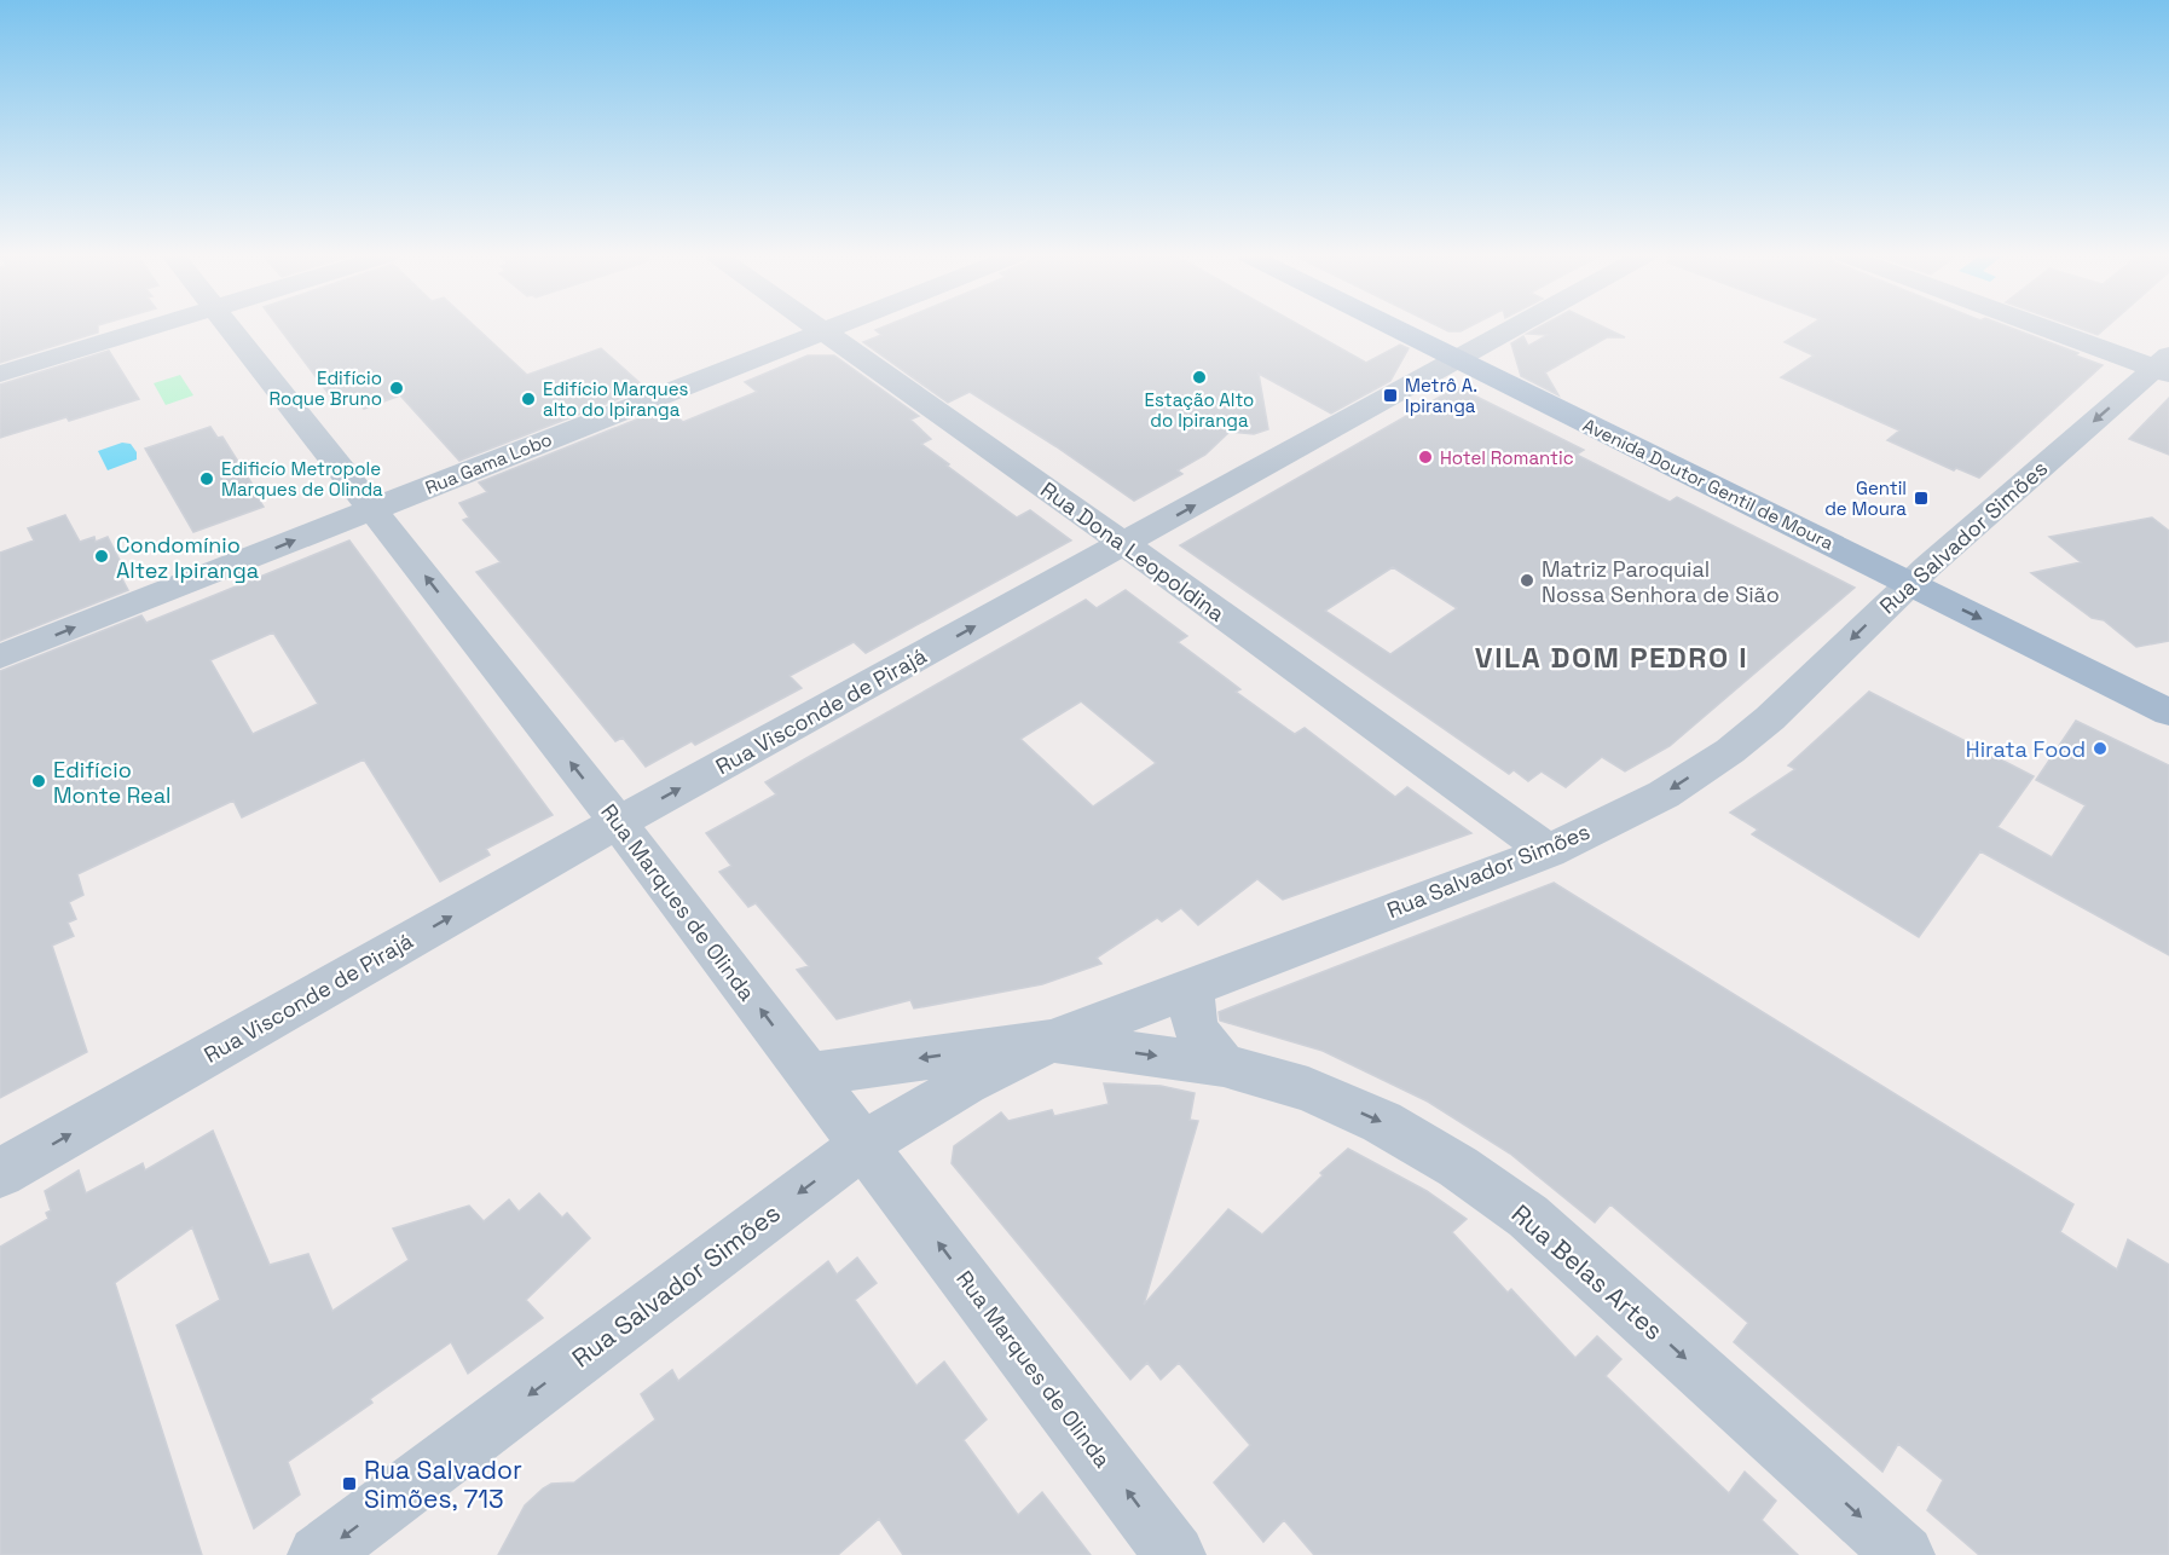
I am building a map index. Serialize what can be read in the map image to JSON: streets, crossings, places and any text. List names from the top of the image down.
{
  "streets": {
    "main road": ["Avenida Doutor Gentil de Moura"],
    "street": [
      "Rua Gama Lobo",
      "Rua Salvador Simões",
      "Rua Dona Leopoldina",
      "Rua Visconde de Pirajá",
      "Rua Marques de Olinda",
      "Rua Belas Artes"
    ]
  },
  "crossings": [
    ["Rua Gama Lobo", "Rua Dona Leopoldina"],
    ["Rua Gama Lobo", "Rua Marques de Olinda"],
    ["Avenida Doutor Gentil de Moura", "Rua Salvador Simões"],
    ["Avenida Doutor Gentil de Moura", "Rua Visconde de Pirajá"],
    ["Rua Salvador Simões", "Rua Dona Leopoldina"],
    ["Rua Salvador Simões", "Rua Marques de Olinda"],
    ["Rua Salvador Simões", "Rua Belas Artes"],
    ["Rua Dona Leopoldina", "Rua Visconde de Pirajá"],
    ["Rua Visconde de Pirajá", "Rua Marques de Olinda"]
  ],
  "one_way": [
    "Rua Salvador Simões",
    "Rua Visconde de Pirajá",
    "Rua Marques de Olinda",
    "Rua Belas Artes"
  ],
  "districts": ["VILA DOM PEDRO I"],
  "places": {
    "other": [
      "Estação Alto do Ipiranga",
      "Edifício Roque Bruno",
      "Edifício Marques alto do Ipiranga",
      "Hotel Romantic",
      "Edificío Metropole Marques de Olinda",
      "Condomínio Altez Ipiranga",
      "Matriz Paroquial Nossa Senhora de Sião",
      "Hirata Food",
      "Edifício Monte Real"
    ],
    "transit": ["Metrô A. Ipiranga", "Gentil de Moura", "Rua Salvador Simões, 713"]
  }
}
